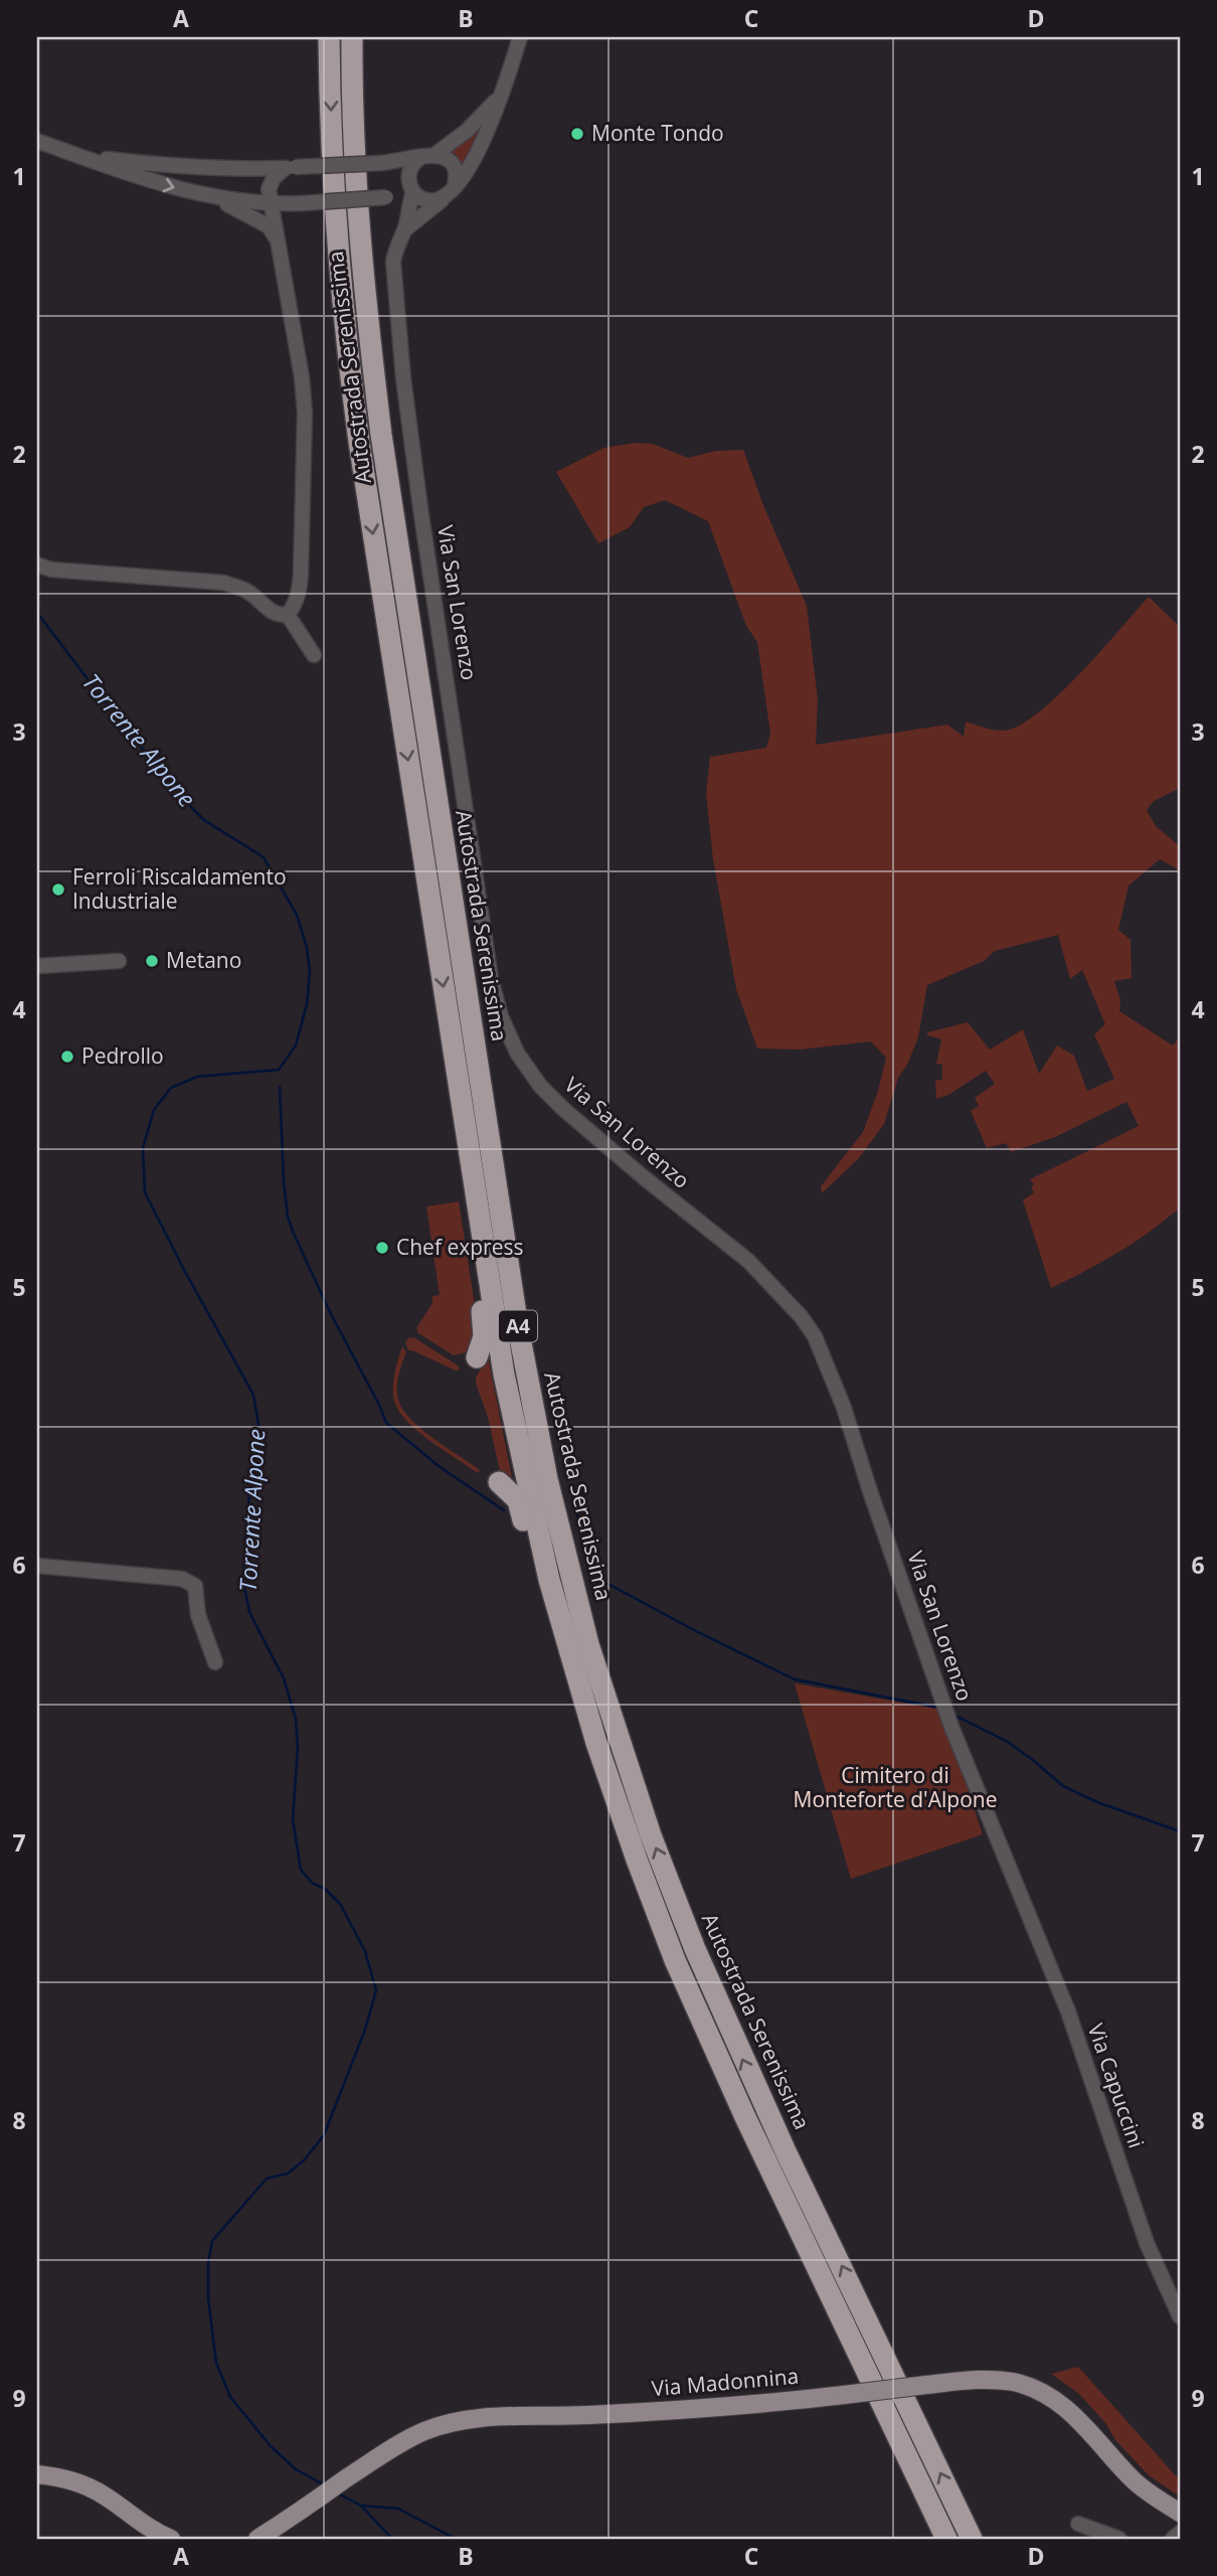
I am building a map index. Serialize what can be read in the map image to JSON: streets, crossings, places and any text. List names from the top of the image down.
{
  "streets": {
    "highway": ["Autostrada Serenissima", "A4"],
    "main road": ["Via Madonnina"],
    "street": ["Via San Lorenzo", "Via Capuccini"]
  },
  "crossings": [
    ["Via San Lorenzo", "Via Capuccini"]
  ],
  "water": ["Torrente Alpone"],
  "parks": ["Cimitero di Monteforte d'Alpone"],
  "places": [
    "Monte Tondo",
    "Ferroli Riscaldamento Industriale",
    "Metano",
    "Pedrollo",
    "Chef express"
  ],
  "grid": {
    "columns": [
      "A",
      "B",
      "C",
      "D"
    ],
    "rows": [
      "1",
      "2",
      "3",
      "4",
      "5",
      "6",
      "7",
      "8",
      "9"
    ]
  }
}
